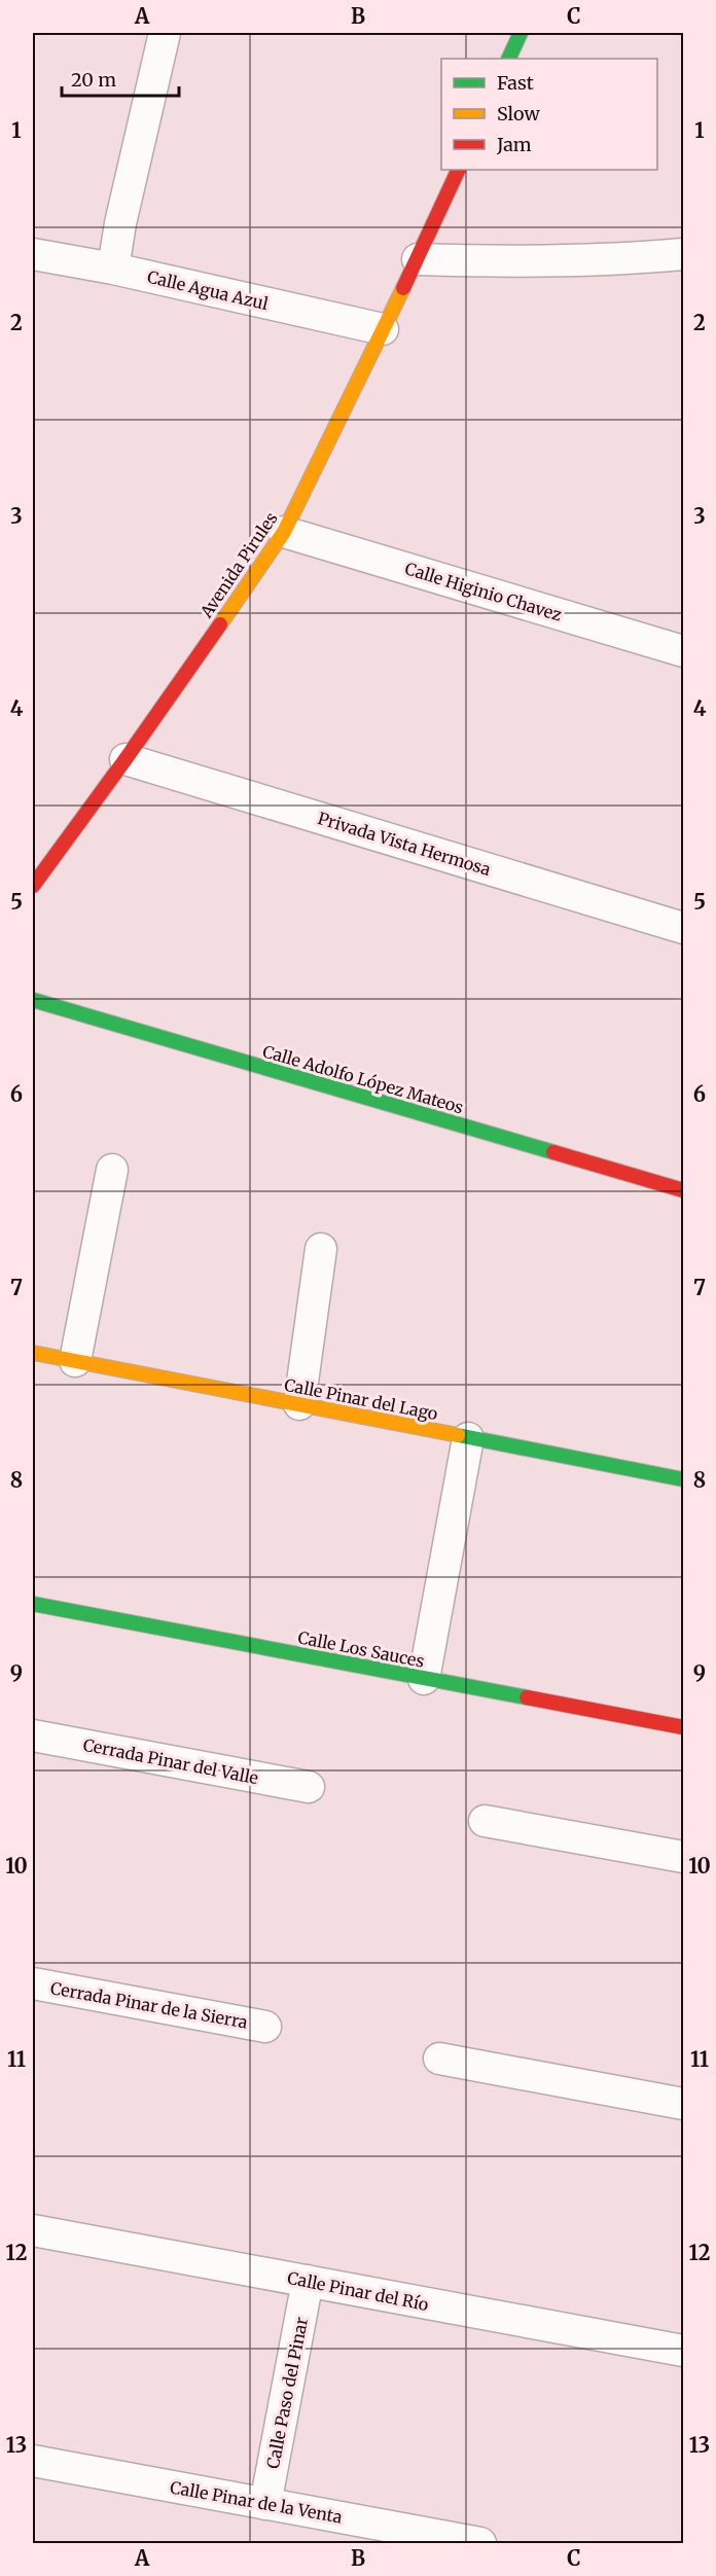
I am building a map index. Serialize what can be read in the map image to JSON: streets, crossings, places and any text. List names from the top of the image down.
{
  "streets": {
    "street": [
      "Calle Agua Azul",
      "Avenida Pirules",
      "Calle Higinio Chavez",
      "Privada Vista Hermosa",
      "Calle Adolfo López Mateos",
      "Calle Pinar del Lago",
      "Calle Los Sauces",
      "Cerrada Pinar del Valle",
      "Cerrada Pinar de la Sierra",
      "Calle Pinar del Río",
      "Calle Paso del Pinar",
      "Calle Pinar de la Venta"
    ]
  },
  "crossings": [
    ["Calle Agua Azul", "Avenida Pirules"],
    ["Avenida Pirules", "Calle Higinio Chavez"],
    ["Avenida Pirules", "Privada Vista Hermosa"],
    ["Calle Pinar del Río", "Calle Paso del Pinar"],
    ["Calle Paso del Pinar", "Calle Pinar de la Venta"]
  ],
  "legend": ["Fast", "Slow", "Jam"],
  "scale_bar": "20 m",
  "grid": {
    "columns": ["A", "B", "C"],
    "rows": [
      "1",
      "2",
      "3",
      "4",
      "5",
      "6",
      "7",
      "8",
      "9",
      "10",
      "11",
      "12",
      "13"
    ]
  }
}
